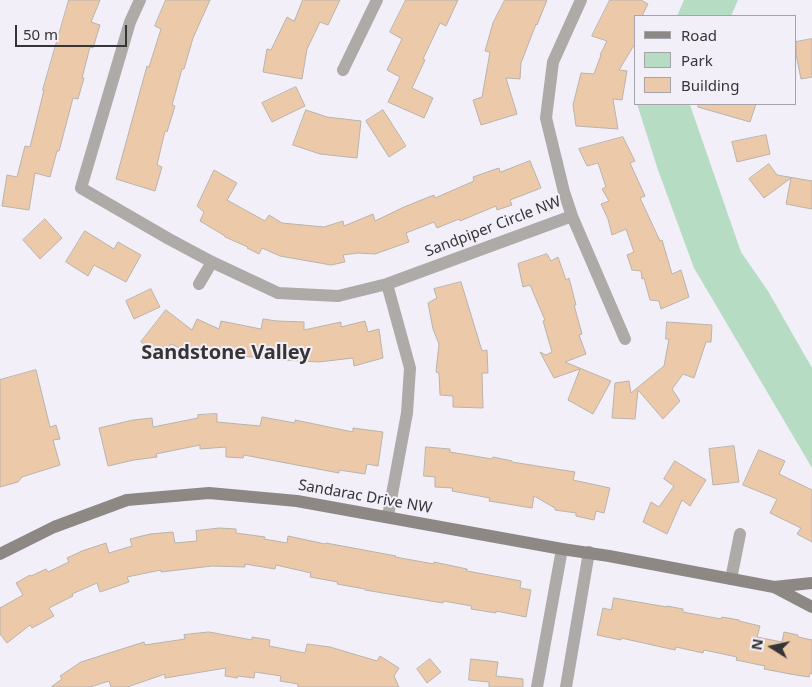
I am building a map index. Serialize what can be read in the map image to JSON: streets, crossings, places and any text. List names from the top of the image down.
{
  "streets": {
    "street": ["Sandpiper Circle NW", "Sandarac Drive NW"]
  },
  "districts": ["Sandstone Valley"],
  "legend": ["Road", "Park", "Building"],
  "scale_bar": "50 m",
  "north": "left"
}
